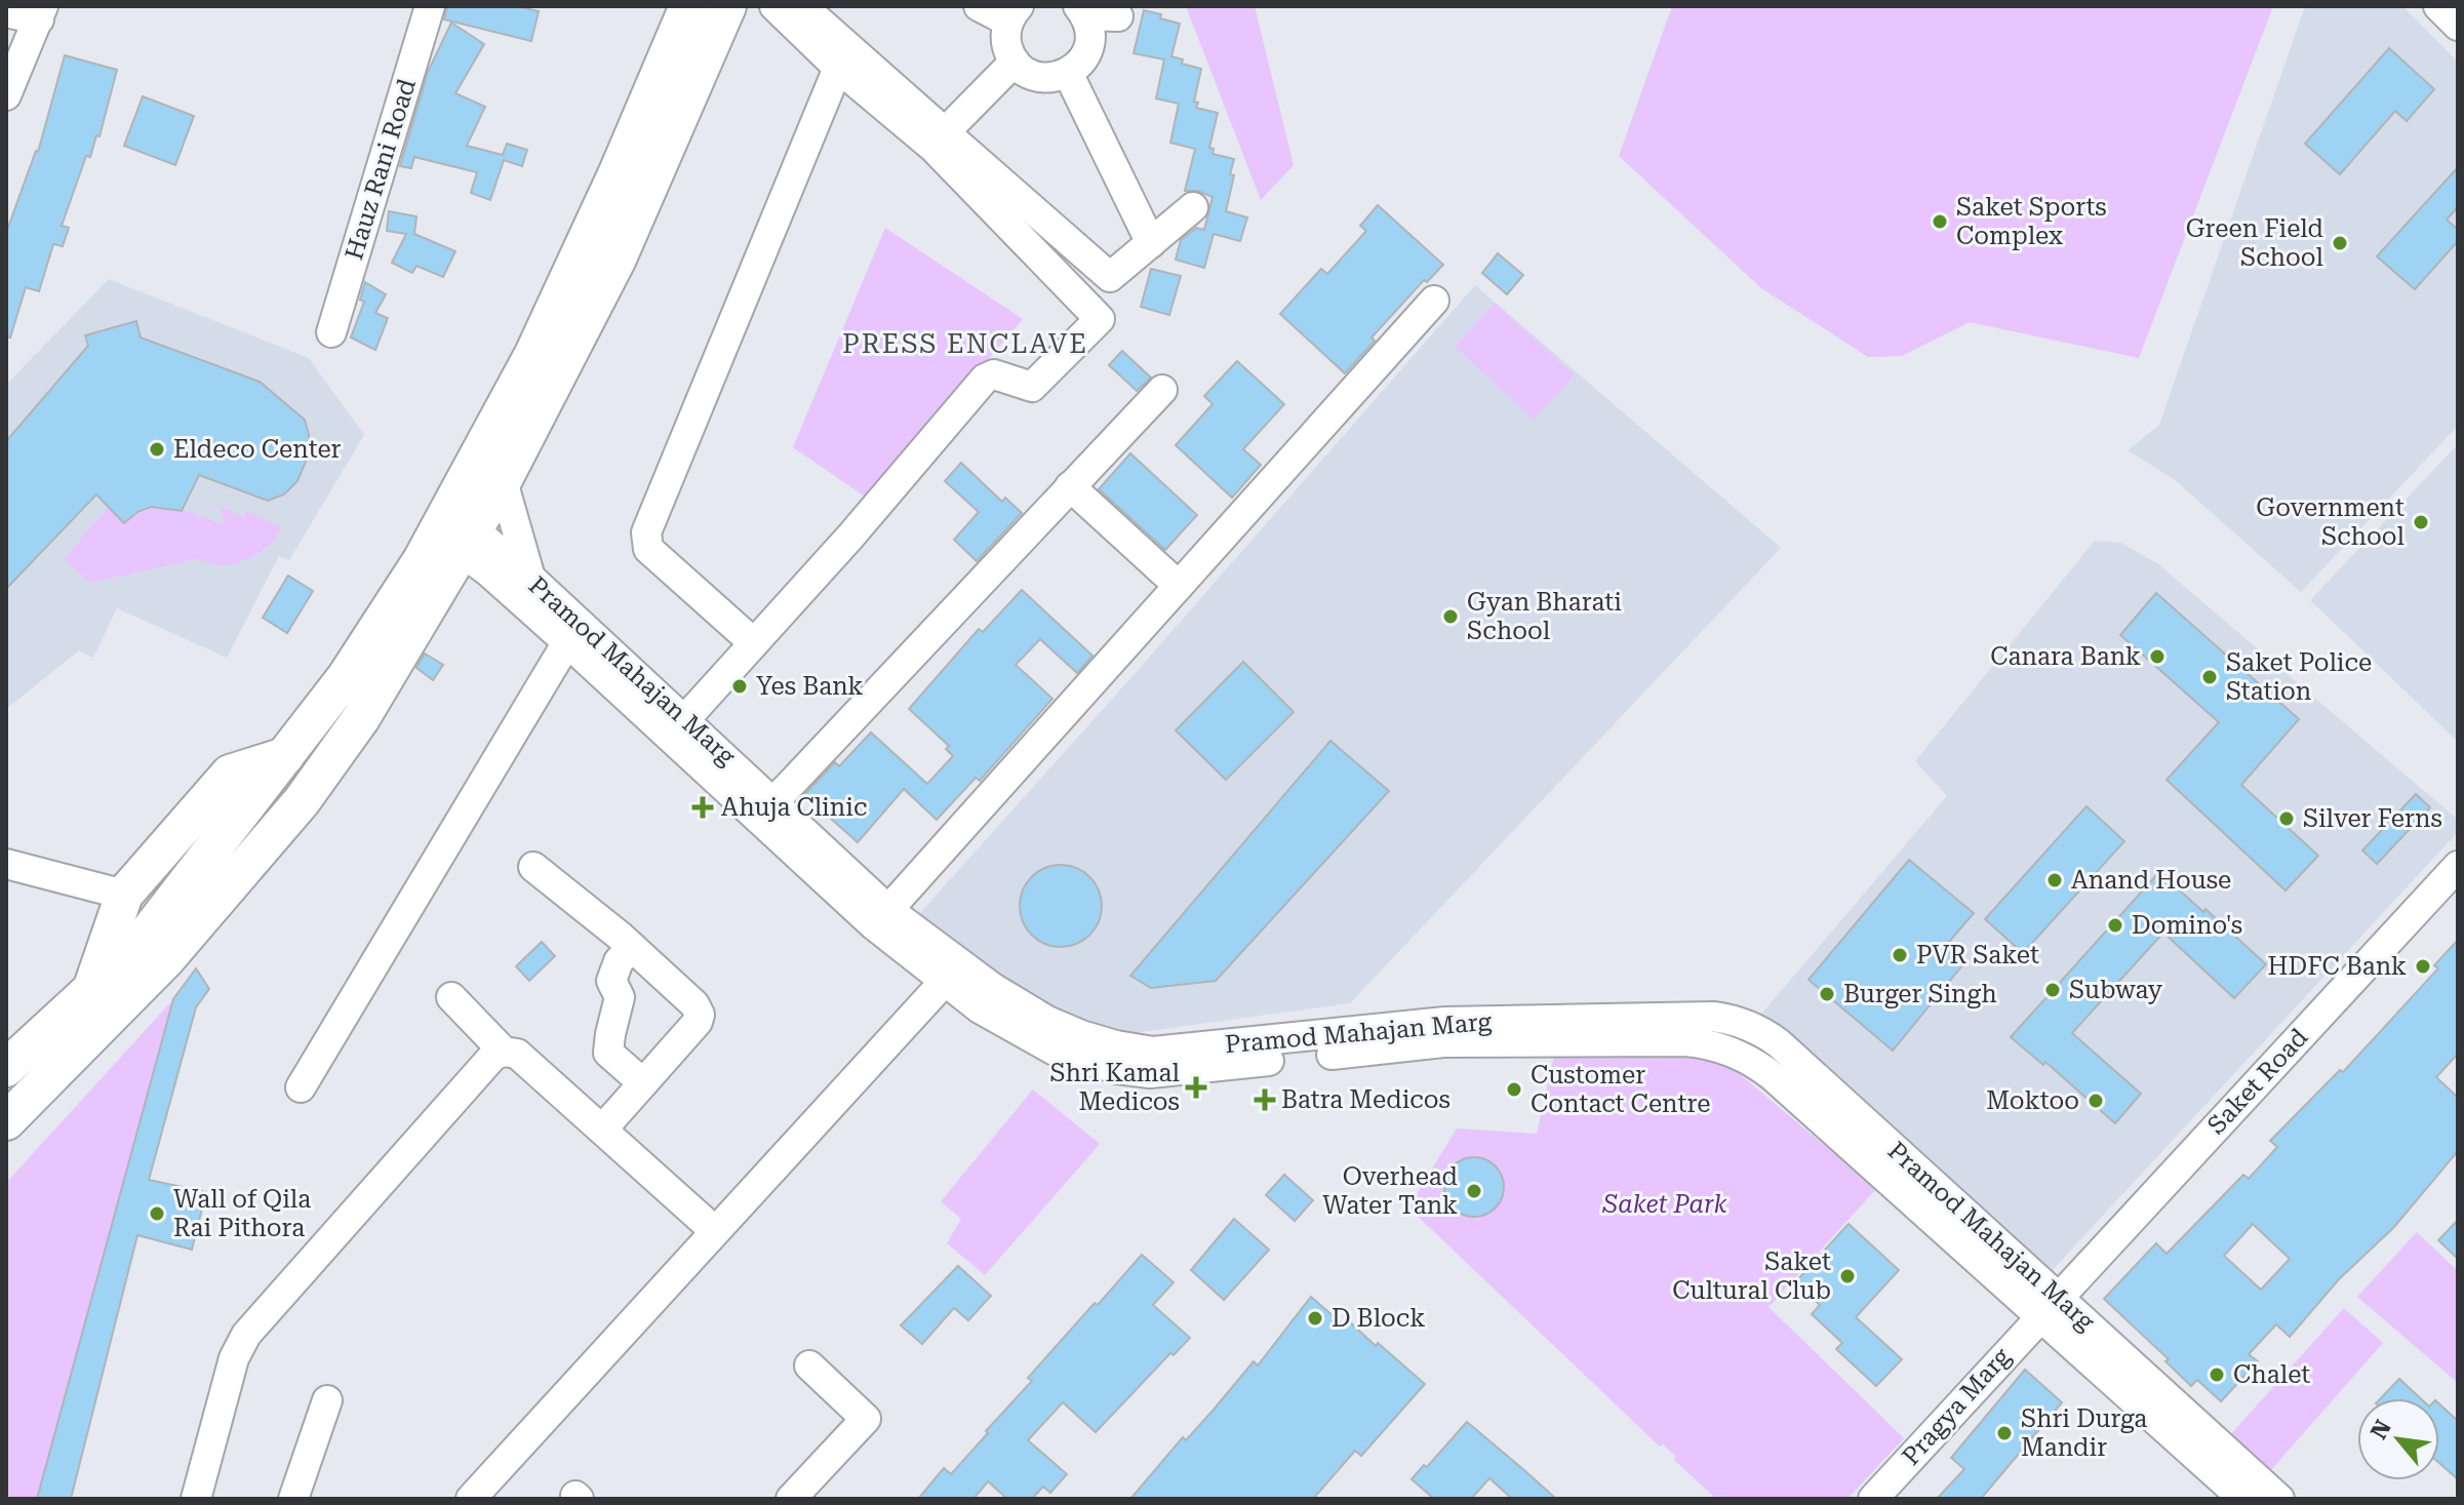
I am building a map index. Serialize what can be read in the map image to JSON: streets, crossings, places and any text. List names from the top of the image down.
{
  "streets": {
    "street": [
      "Hauz Rani Road",
      "Pramod Mahajan Marg",
      "Saket Road",
      "Pragya Marg"
    ]
  },
  "crossings": [
    ["Pramod Mahajan Marg", "Saket Road"],
    ["Pramod Mahajan Marg", "Pragya Marg"],
    ["Saket Road", "Pragya Marg"]
  ],
  "districts": ["PRESS ENCLAVE"],
  "parks": ["Saket Park"],
  "places": {
    "other": [
      "Saket Sports Complex",
      "Green Field School",
      "Eldeco Center",
      "Government School",
      "Gyan Bharati School",
      "Canara Bank",
      "Saket Police Station",
      "Yes Bank",
      "Silver Ferns",
      "Anand House",
      "Domino's",
      "PVR Saket",
      "HDFC Bank",
      "Subway",
      "Burger Singh",
      "Customer Contact Centre",
      "Moktoo",
      "Overhead Water Tank",
      "Wall of Qila Rai Pithora",
      "Saket Cultural Club",
      "D Block",
      "Chalet",
      "Shri Durga Mandir"
    ],
    "health": ["Ahuja Clinic", "Shri Kamal Medicos", "Batra Medicos"]
  },
  "north": "top left"
}
